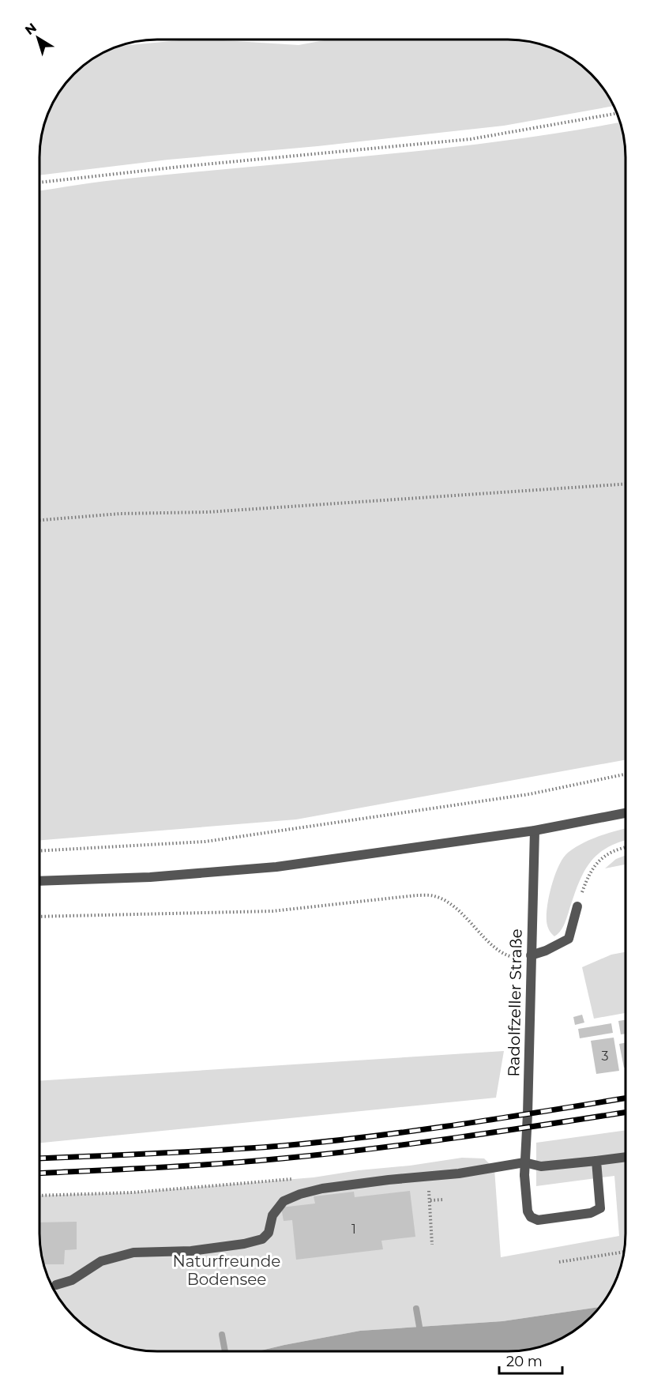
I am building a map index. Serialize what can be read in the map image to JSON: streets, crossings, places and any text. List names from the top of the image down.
{
  "streets": {
    "street": ["Radolfzeller Straße"]
  },
  "parks": ["Naturfreunde Bodensee"],
  "house_numbers": ["3", "1"],
  "scale_bar": "20 m",
  "north": "top left"
}
